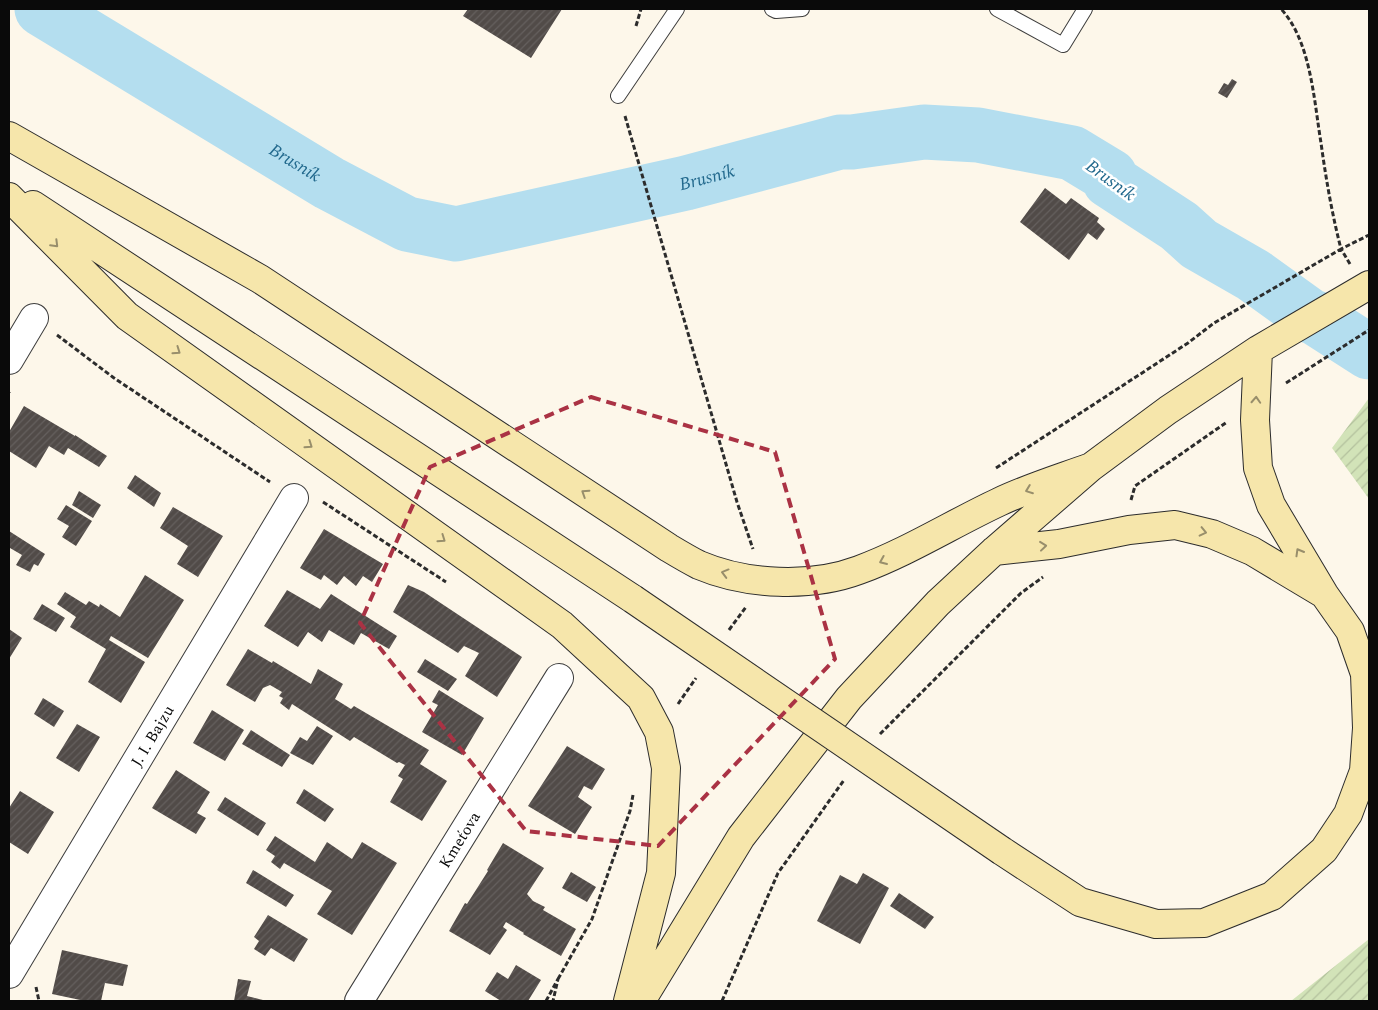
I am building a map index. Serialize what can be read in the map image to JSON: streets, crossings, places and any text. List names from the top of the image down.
{
  "streets": {
    "street": ["J. I. Bajzu", "Kmeťova"]
  },
  "water": ["Brusník"]
}
